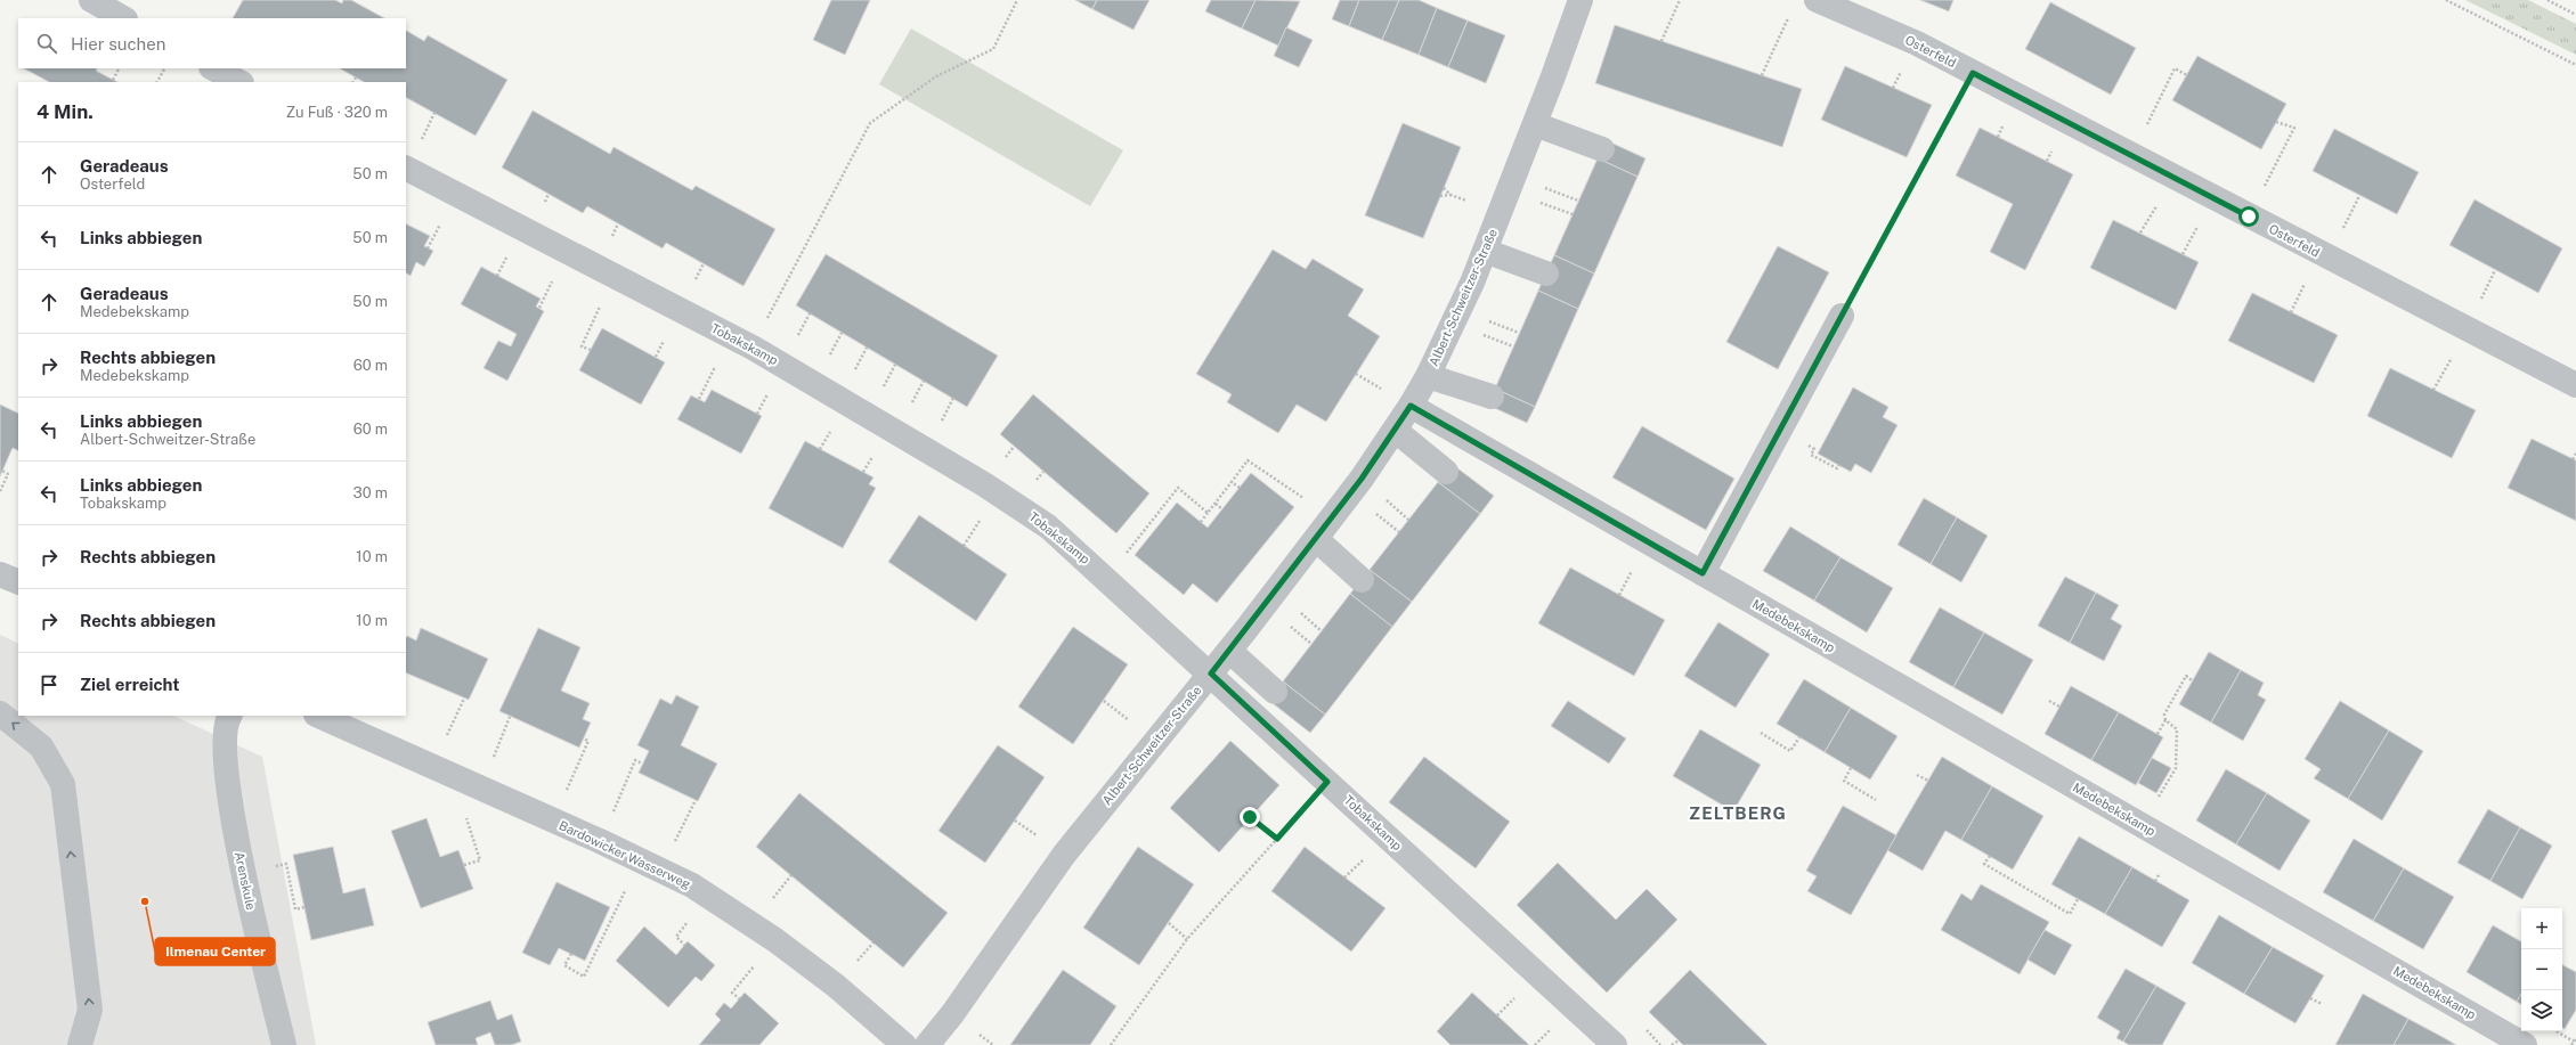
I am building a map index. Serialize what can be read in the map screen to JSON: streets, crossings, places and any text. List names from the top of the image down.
{
  "streets": {
    "street": [
      "Osterfeld",
      "Albert-Schweitzer-Straße",
      "Tobakskamp",
      "Medebekskamp",
      "Bardowicker Wasserweg",
      "Arenskule"
    ]
  },
  "crossings": [
    ["Albert-Schweitzer-Straße", "Tobakskamp"],
    ["Albert-Schweitzer-Straße", "Medebekskamp"]
  ],
  "districts": ["ZELTBERG"],
  "places": ["Ilmenau Center"],
  "page": {
    "search": "Hier suchen",
    "heading": ["4 Min.", "Zu Fuß · 320 m"],
    "list": [
      ["Geradeaus", "Osterfeld", "50 m"],
      ["Links abbiegen", "50 m"],
      ["Geradeaus", "Medebekskamp", "50 m"],
      ["Rechts abbiegen", "Medebekskamp", "60 m"],
      ["Links abbiegen", "Albert-Schweitzer-Straße", "60 m"],
      ["Links abbiegen", "Tobakskamp", "30 m"],
      ["Rechts abbiegen", "10 m"],
      ["Rechts abbiegen", "10 m"],
      "Ziel erreicht"
    ],
    "map_buttons": ["+", "−"]
  }
}
